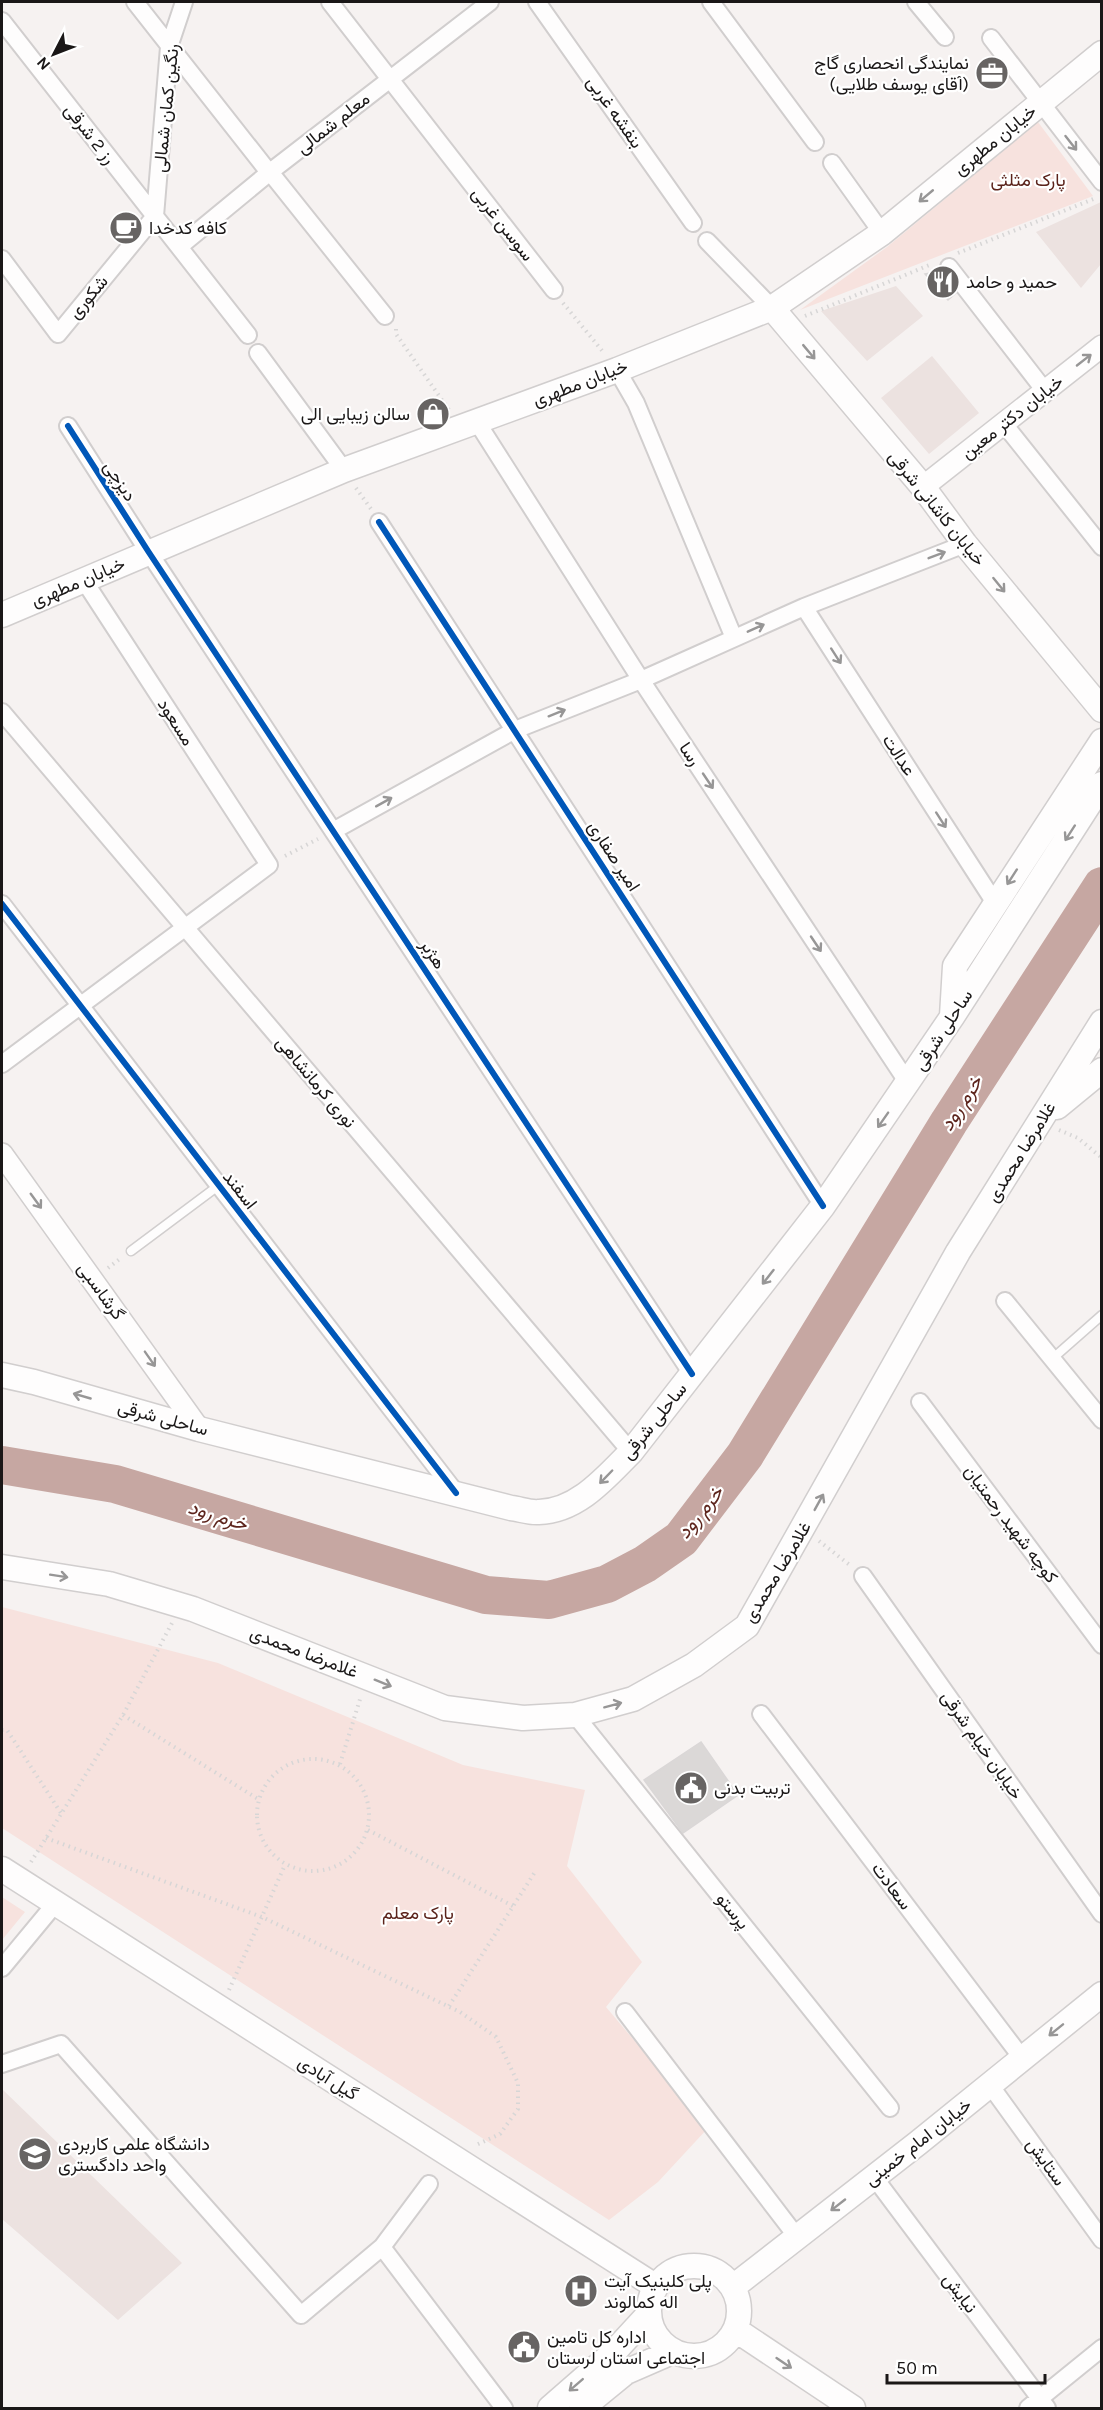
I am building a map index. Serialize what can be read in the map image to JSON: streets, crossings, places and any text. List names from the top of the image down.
{
  "streets": {
    "main road": [
      "خیابان مطهری",
      "خیابان کاشانی شرقی",
      "ساحلی شرقی",
      "غلامرضا محمدی",
      "گیل آبادی",
      "خیابان امام خمینی"
    ],
    "street": [
      "رنگین کمان شمالی",
      "بنفشه غربی",
      "معلم شمالی",
      "رز 2 شرقی",
      "سوسن غربی",
      "شکوری",
      "خیابان دکتر معین",
      "دیزچی",
      "مسعود",
      "رسا",
      "عدالت",
      "امیر صفاری",
      "هژبر",
      "نوری کرمانشاهی",
      "اسفند",
      "گرشاسبی",
      "کوچه شهید رحمتیان",
      "خیابان خیام شرقی",
      "سعادت",
      "پرستو",
      "ستایش",
      "نیایش"
    ]
  },
  "crossings": [
    ["رنگین کمان شمالی", "رز 2 شرقی"],
    ["رنگین کمان شمالی", "شکوری"],
    ["معلم شمالی", "رز 2 شرقی"],
    ["معلم شمالی", "سوسن غربی"],
    ["رز 2 شرقی", "شکوری"],
    ["خیابان مطهری", "دیزچی"],
    ["خیابان مطهری", "خیابان کاشانی شرقی"],
    ["خیابان مطهری", "مسعود"],
    ["خیابان مطهری", "رسا"],
    ["خیابان مطهری", "هژبر"],
    ["خیابان دکتر معین", "خیابان کاشانی شرقی"],
    ["دیزچی", "هژبر"],
    ["رسا", "ساحلی شرقی"],
    ["امیر صفاری", "ساحلی شرقی"],
    ["هژبر", "ساحلی شرقی"],
    ["ساحلی شرقی", "نوری کرمانشاهی"],
    ["ساحلی شرقی", "اسفند"],
    ["ساحلی شرقی", "گرشاسبی"],
    ["غلامرضا محمدی", "پرستو"],
    ["سعادت", "خیابان امام خمینی"],
    ["گیل آبادی", "خیابان امام خمینی"],
    ["خیابان امام خمینی", "ستایش"],
    ["خیابان امام خمینی", "نیایش"]
  ],
  "one_way": [
    "خیابان کاشانی شرقی",
    "رسا",
    "عدالت",
    "ساحلی شرقی",
    "غلامرضا محمدی",
    "گرشاسبی",
    "خیابان امام خمینی"
  ],
  "water": ["خرم رود"],
  "parks": ["پارک مثلثی", "پارک معلم"],
  "places": {
    "office": ["نمایندگی انحصاری گاج (آقای یوسف طلایی)"],
    "cafe": ["کافه کدخدا"],
    "restaurant": ["حمید و حامد"],
    "shop": ["سالن زیبایی الی"],
    "public building": ["تربیت بدنی", "اداره کل تامین اجتماعی استان لرستان"],
    "school or university": ["دانشگاه علمی کاربردی واحد دادگستری"],
    "hospital": ["پلی کلینیک آیت اله کمالوند"]
  },
  "scale_bar": "50 m",
  "north": "bottom left"
}
